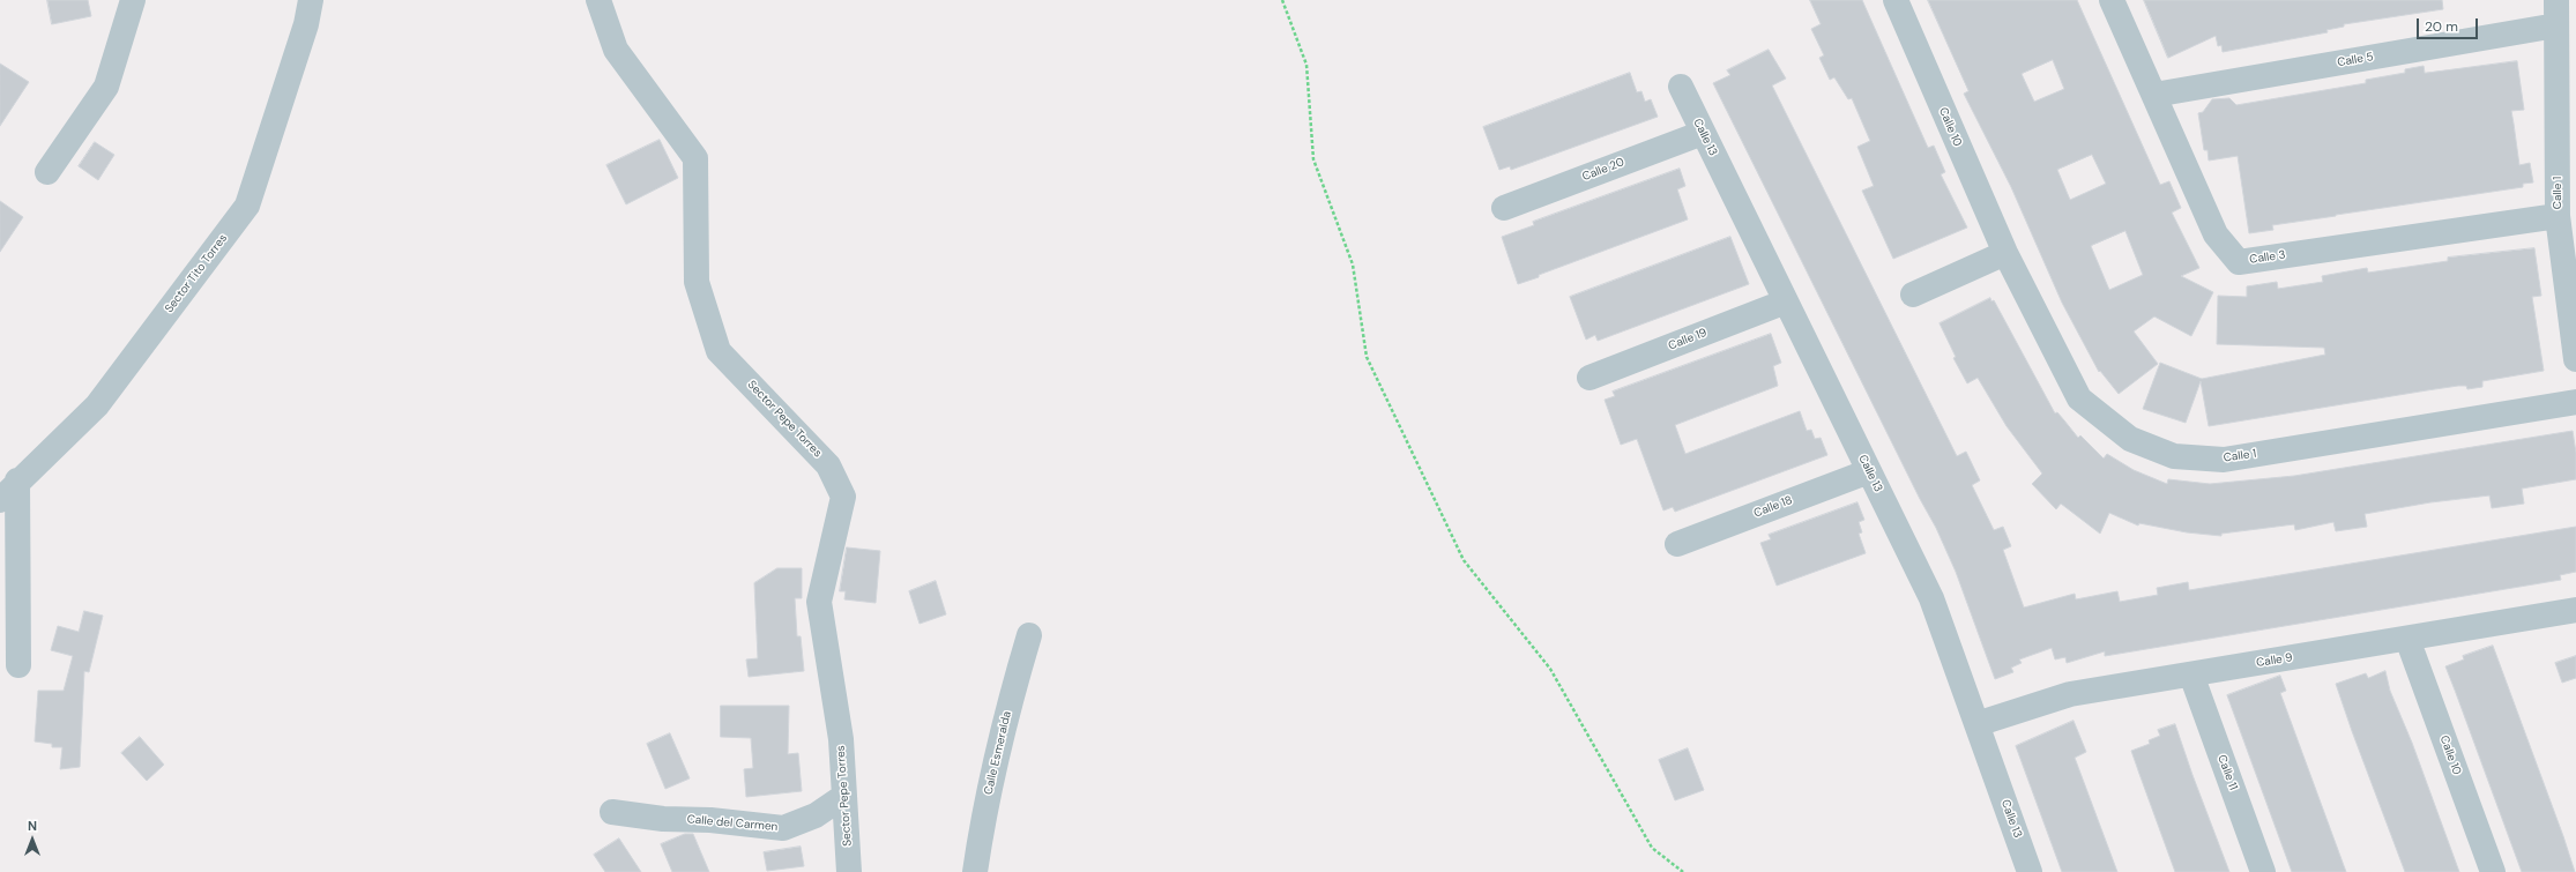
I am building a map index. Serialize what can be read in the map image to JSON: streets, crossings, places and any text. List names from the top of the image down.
{
  "streets": {
    "street": [
      "Calle 5",
      "Calle 10",
      "Calle 13",
      "Calle 20",
      "Calle 1",
      "Calle 3",
      "Sector Tito Torres",
      "Calle 19",
      "Sector Pepe Torres",
      "Calle 18",
      "Calle 9",
      "Calle Esmeralda",
      "Calle 11",
      "Calle del Carmen"
    ]
  },
  "crossings": [
    ["Calle 5", "Calle 1"],
    ["Calle 5", "Calle 3"],
    ["Calle 10", "Calle 1"],
    ["Calle 10", "Calle 9"],
    ["Calle 13", "Calle 20"],
    ["Calle 13", "Calle 19"],
    ["Calle 13", "Calle 18"],
    ["Calle 13", "Calle 9"],
    ["Calle 1", "Calle 3"],
    ["Sector Pepe Torres", "Calle del Carmen"],
    ["Calle 9", "Calle 11"]
  ],
  "scale_bar": "20 m",
  "north": "top"
}
